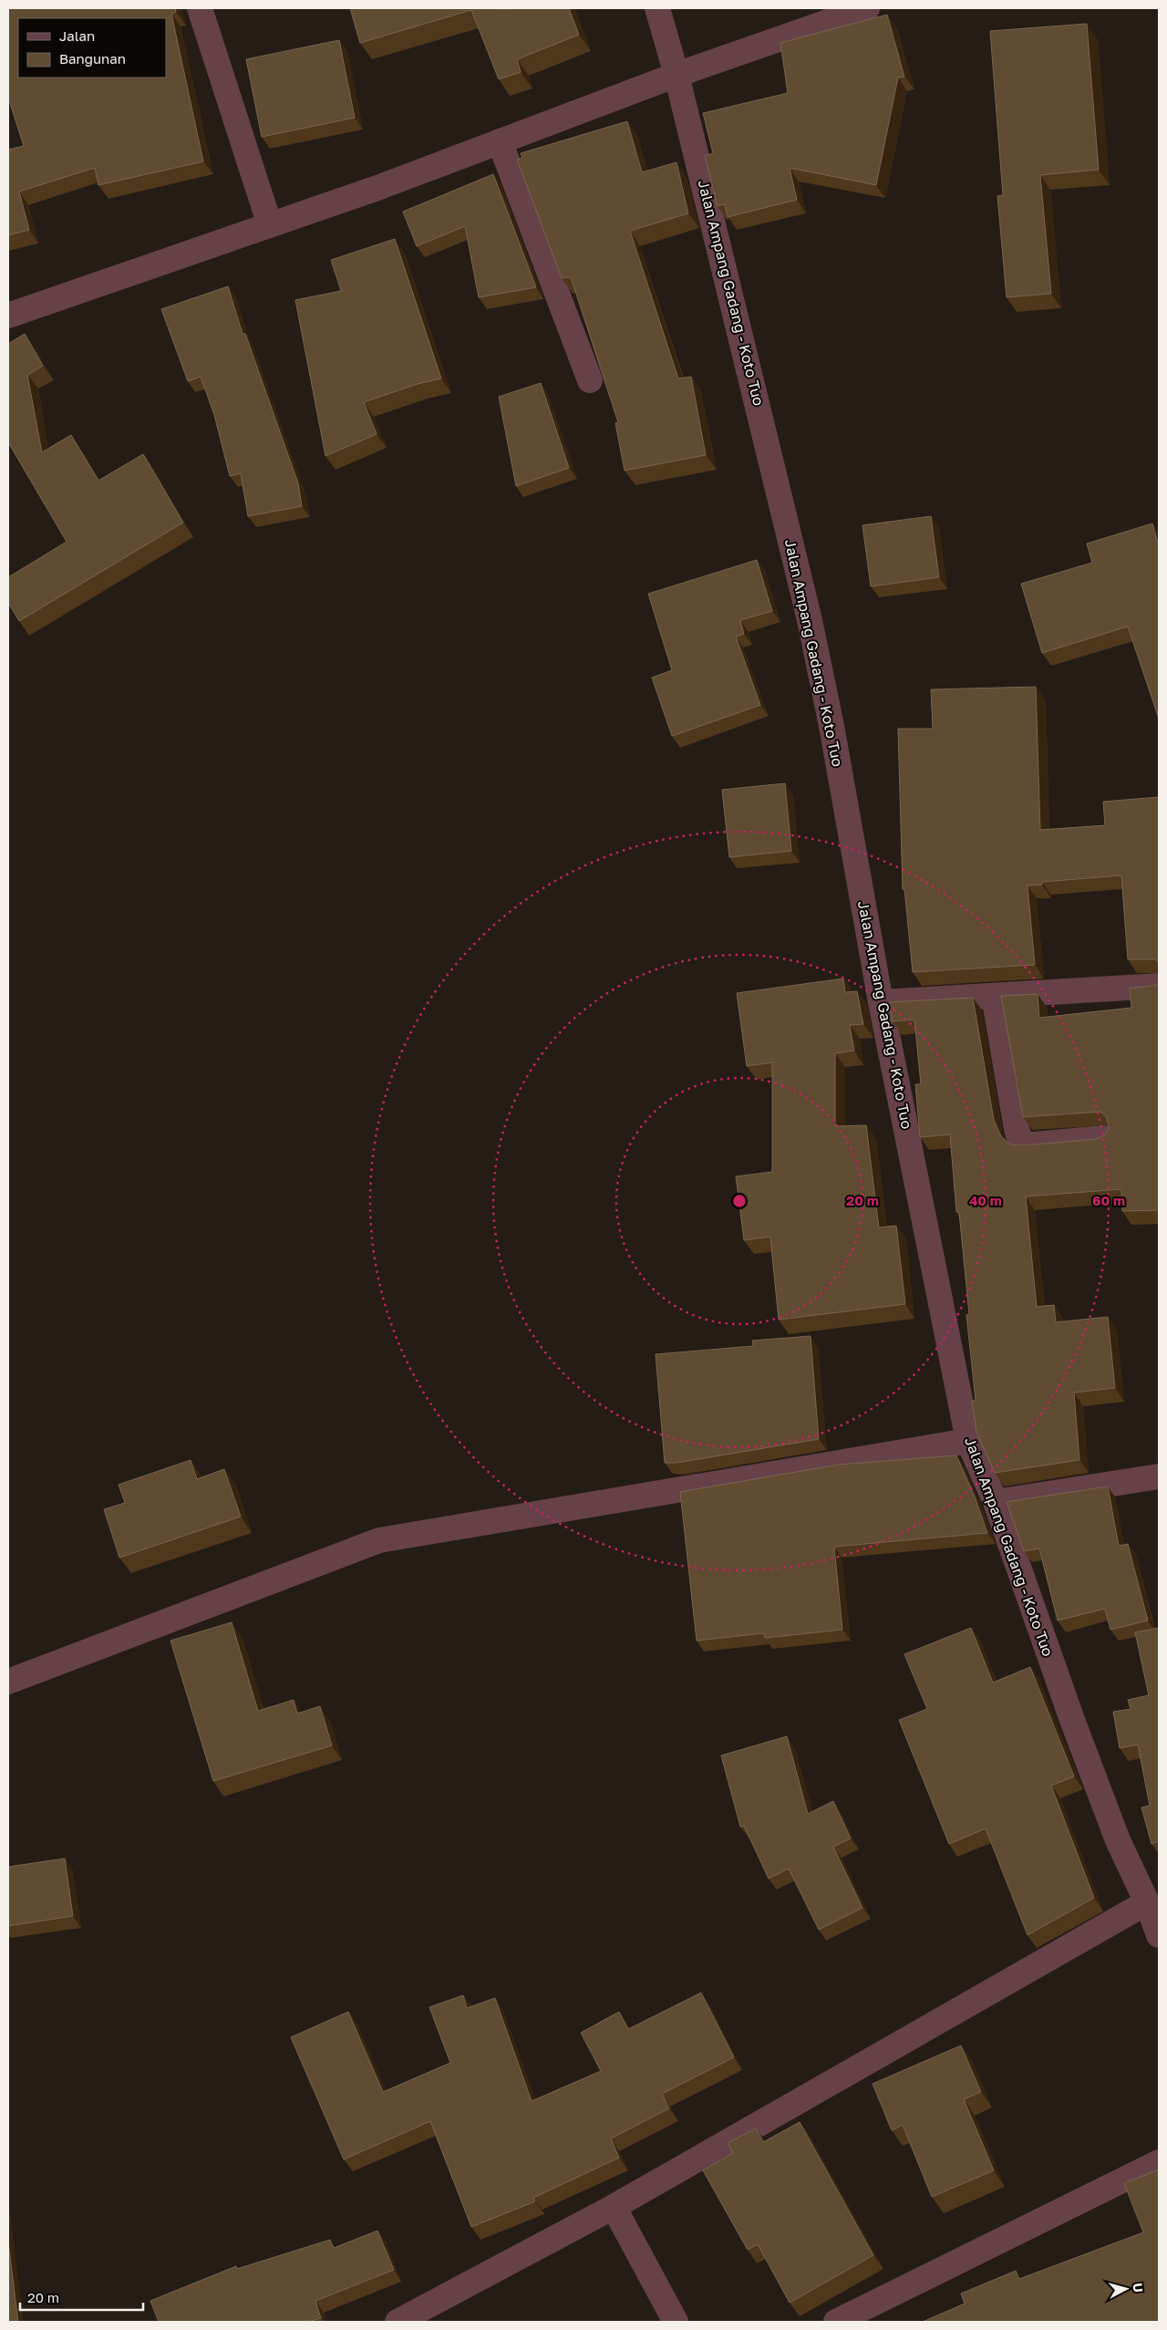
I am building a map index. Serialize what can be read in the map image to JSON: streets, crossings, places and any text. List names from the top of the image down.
{
  "streets": {
    "street": ["Jalan Ampang Gadang - Koto Tuo"]
  },
  "legend": ["Jalan", "Bangunan"],
  "scale_bar": "20 m",
  "north": "right",
  "rings": ["20 m", "40 m", "60 m"]
}
